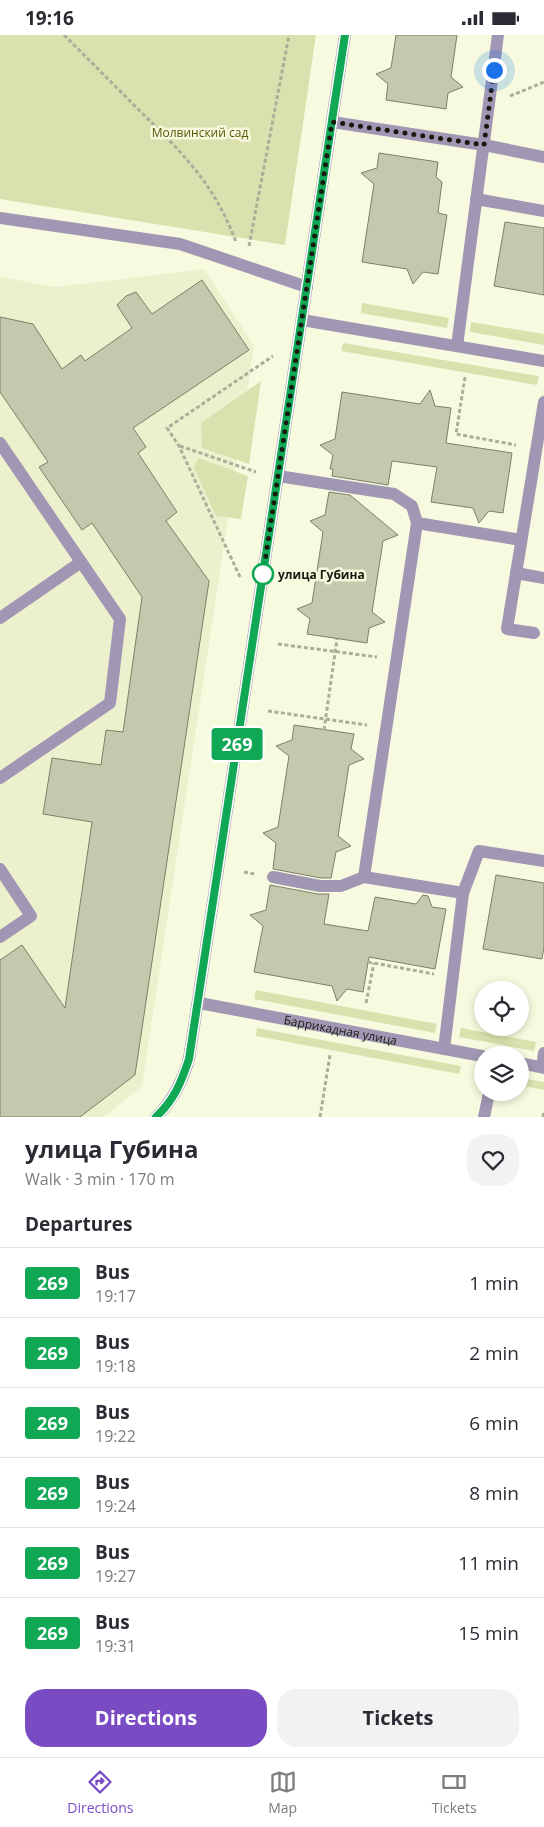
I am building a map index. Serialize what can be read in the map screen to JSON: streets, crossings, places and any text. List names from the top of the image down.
{
  "streets": {
    "street": ["Баррикадная улица"]
  },
  "parks": ["Молвинский сад"],
  "places": ["улица Губина"],
  "lines": ["bus line 269"],
  "page": {
    "status": "19:16",
    "on_map": "269",
    "heading": [
      ["улица Губина", "Walk · 3 min · 170 m"],
      "Departures"
    ],
    "list": [
      {
        "mark": "269",
        "name": "Bus",
        "note": "19:17",
        "value": "1 min"
      },
      {
        "mark": "269",
        "name": "Bus",
        "note": "19:18",
        "value": "2 min"
      },
      {
        "mark": "269",
        "name": "Bus",
        "note": "19:22",
        "value": "6 min"
      },
      {
        "mark": "269",
        "name": "Bus",
        "note": "19:24",
        "value": "8 min"
      },
      {
        "mark": "269",
        "name": "Bus",
        "note": "19:27",
        "value": "11 min"
      },
      {
        "mark": "269",
        "name": "Bus",
        "note": "19:31",
        "value": "15 min"
      }
    ],
    "buttons": ["Directions", "Tickets"],
    "tabs": ["Directions", "Map", "Tickets"]
  }
}
